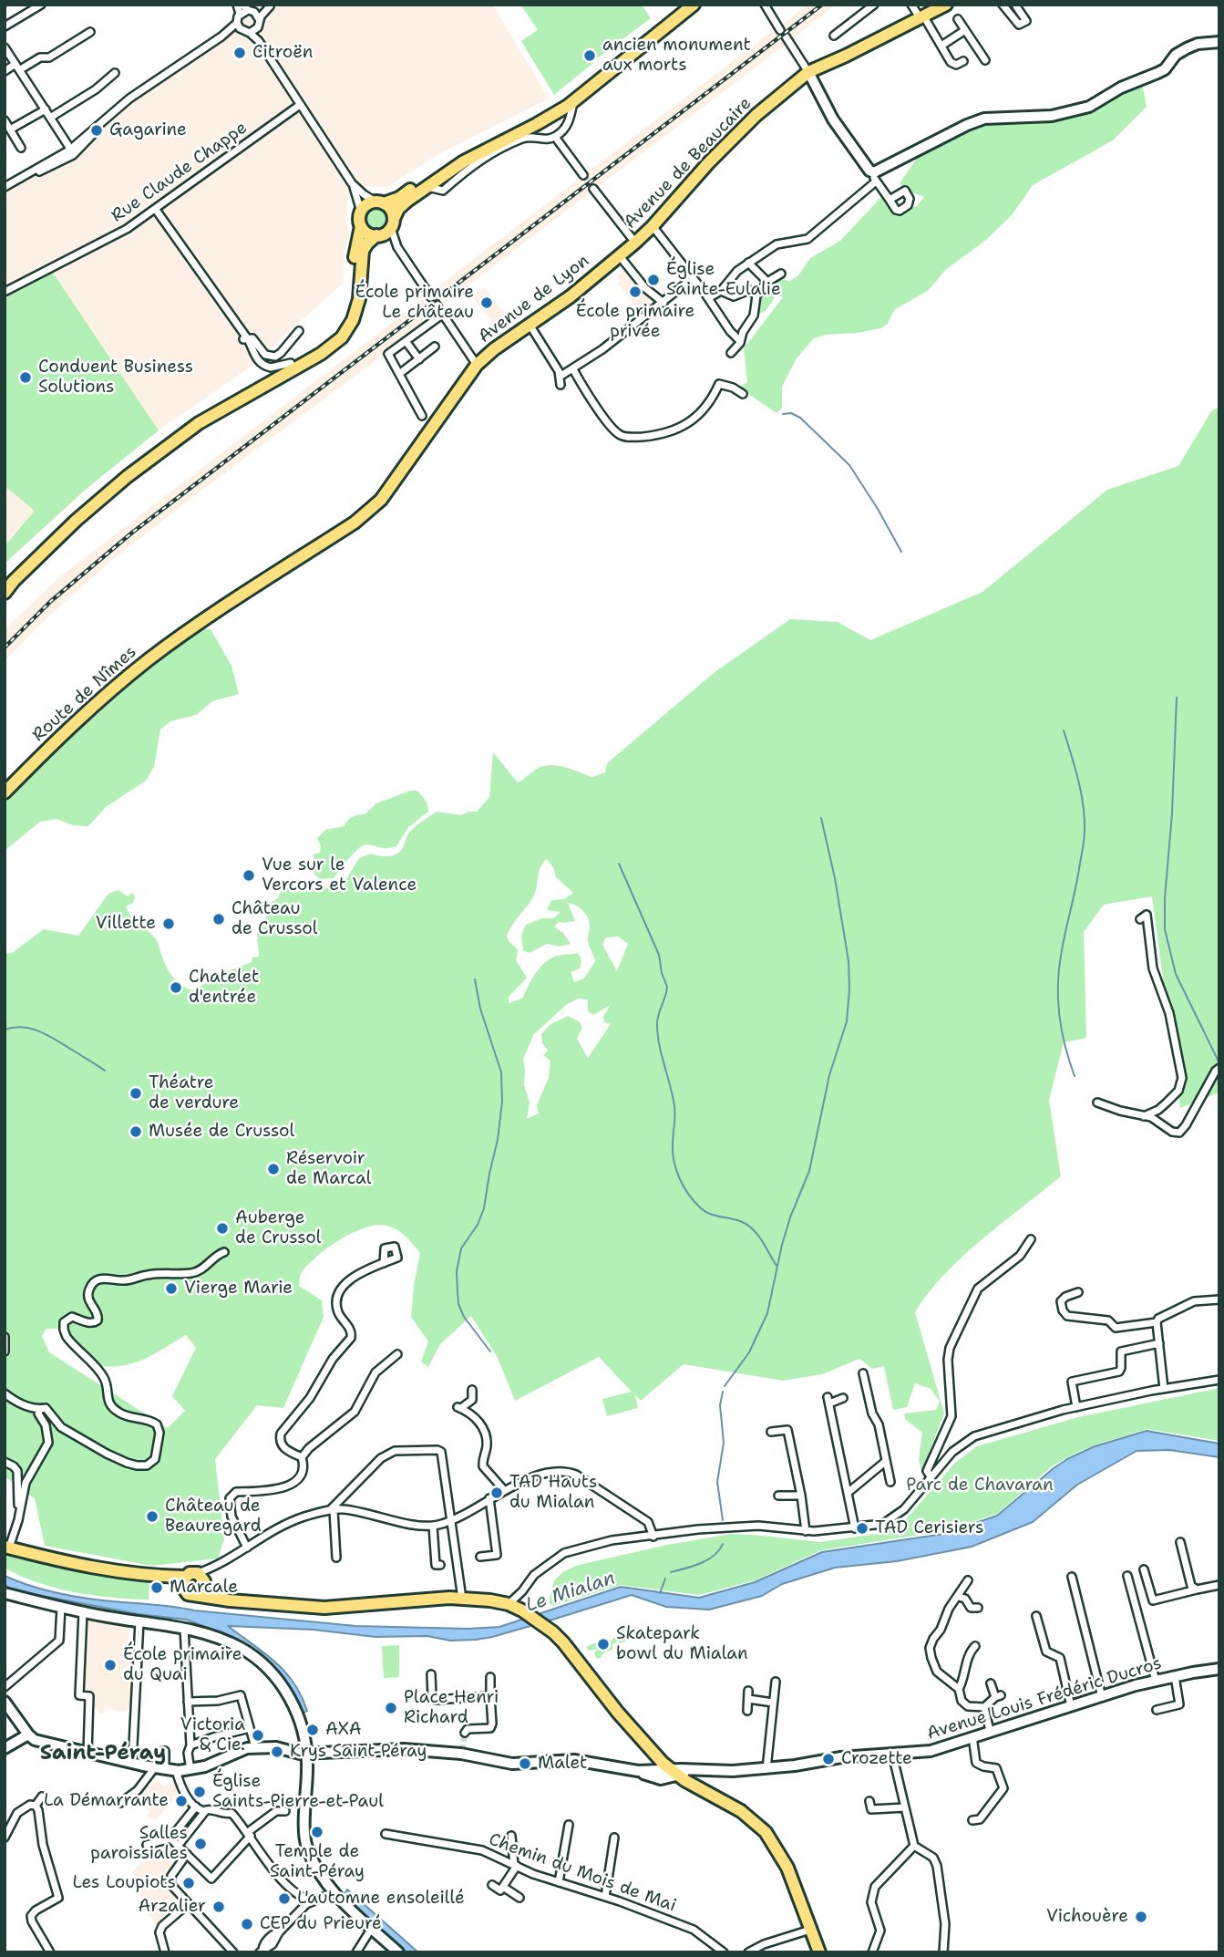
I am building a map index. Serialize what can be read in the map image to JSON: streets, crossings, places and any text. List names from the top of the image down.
{
  "streets": {
    "main road": ["Avenue de Beaucaire", "Avenue de Lyon", "Route de Nîmes"],
    "street": ["Rue Claude Chappe", "Avenue Louis Frédéric Ducros", "Chemin du Mois de Mai"]
  },
  "crossings": [
    ["Avenue de Beaucaire", "Avenue de Lyon"],
    ["Avenue de Lyon", "Route de Nîmes"]
  ],
  "districts": ["Saint-Péray"],
  "water": ["Le Mialan"],
  "parks": ["Parc de Chavaran"],
  "places": [
    "Citroën",
    "ancien monument aux morts",
    "Gagarine",
    "Église Sainte-Eulalie",
    "École primaire privée",
    "École primaire Le château",
    "Conduent Business Solutions",
    "Vue sur le Vercors et Valence",
    "Château de Crussol",
    "Villette",
    "Chatelet d'entrée",
    "Théatre de verdure",
    "Musée de Crussol",
    "Réservoir de Marcal",
    "Auberge de Crussol",
    "Vierge Marie",
    "TAD Hauts du Mialan",
    "Château de Beauregard",
    "TAD Cerisiers",
    "Marcale",
    "Skatepark bowl du Mialan",
    "École primaire du Quai",
    "Place Henri Richard",
    "AXA",
    "Victoria & Cie.",
    "Krys Saint-Péray",
    "Crozette",
    "Malet",
    "Église Saints-Pierre-et-Paul",
    "La Démarrante",
    "Temple de Saint-Péray",
    "Salles paroissiales",
    "Les Loupiots",
    "L'automne ensoleillé",
    "Arzalier",
    "Vichouère",
    "CEP du Prieuré"
  ]
}
